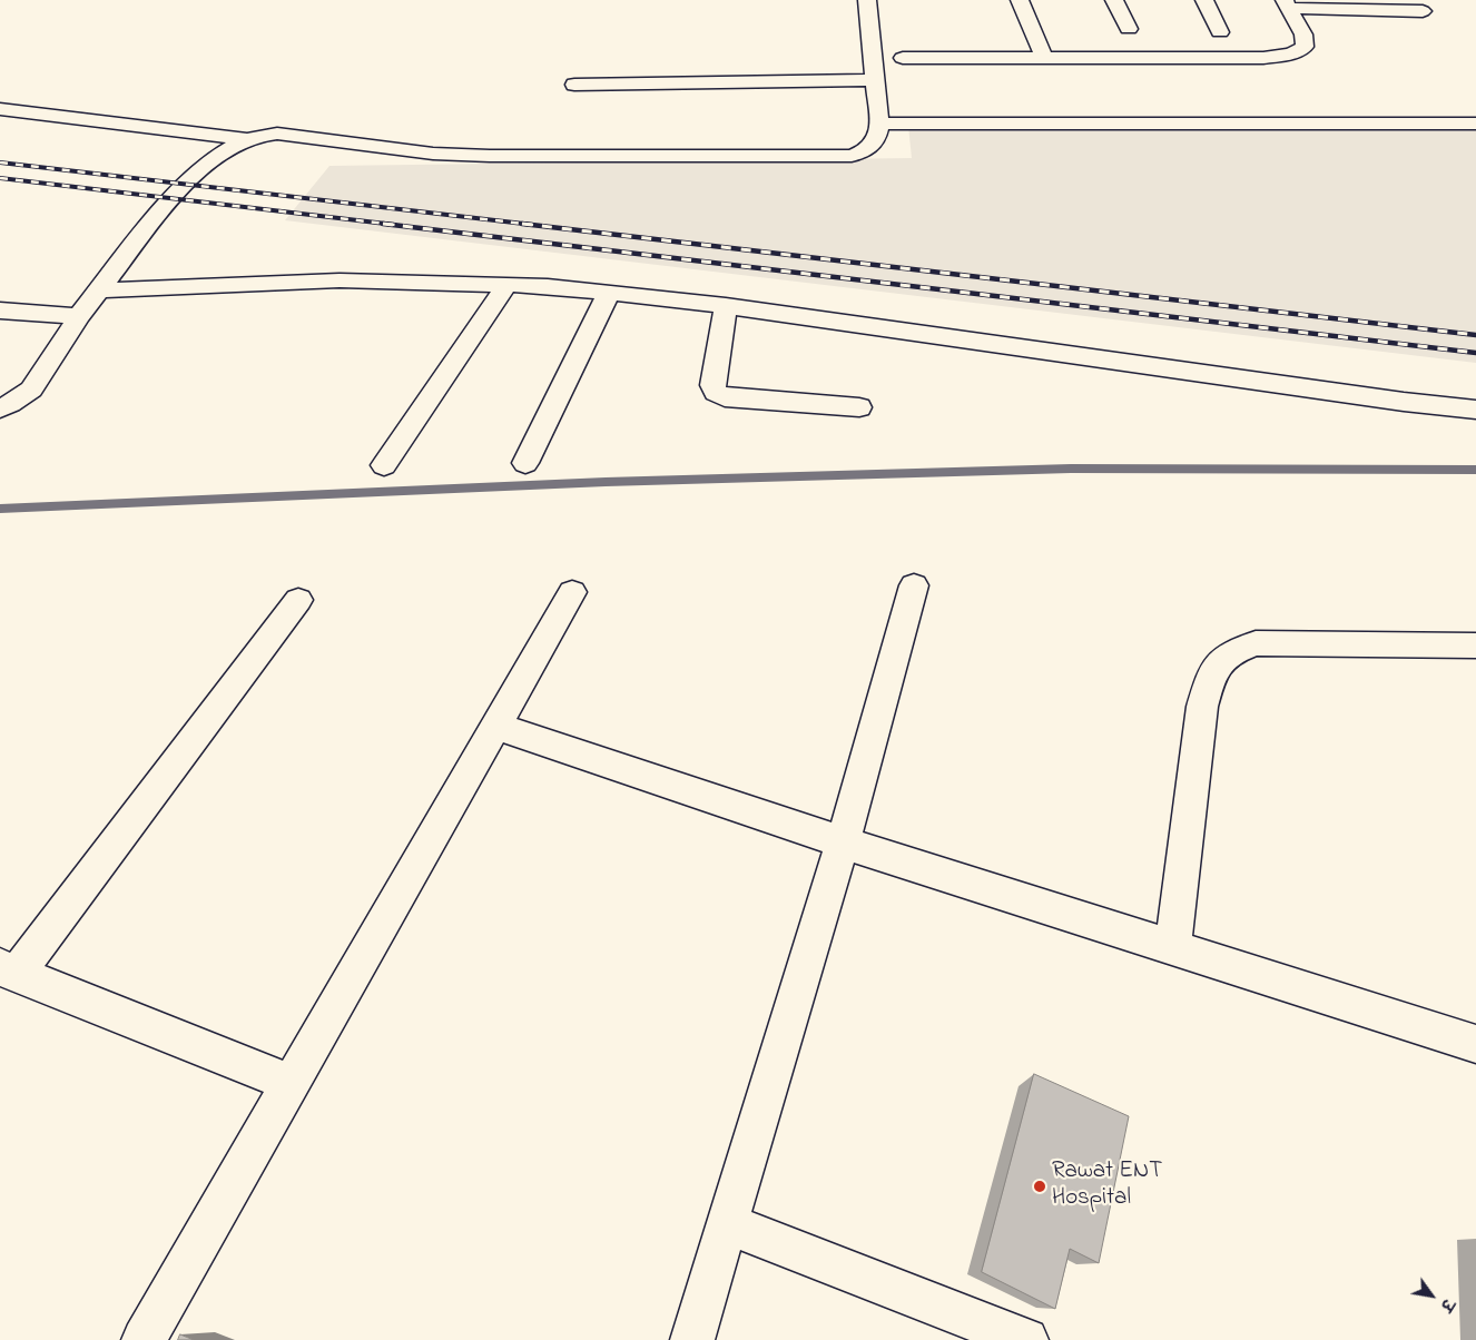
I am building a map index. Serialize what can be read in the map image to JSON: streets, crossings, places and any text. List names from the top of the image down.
{
  "places": ["Rawat ENT Hospital"],
  "north": "bottom right"
}
